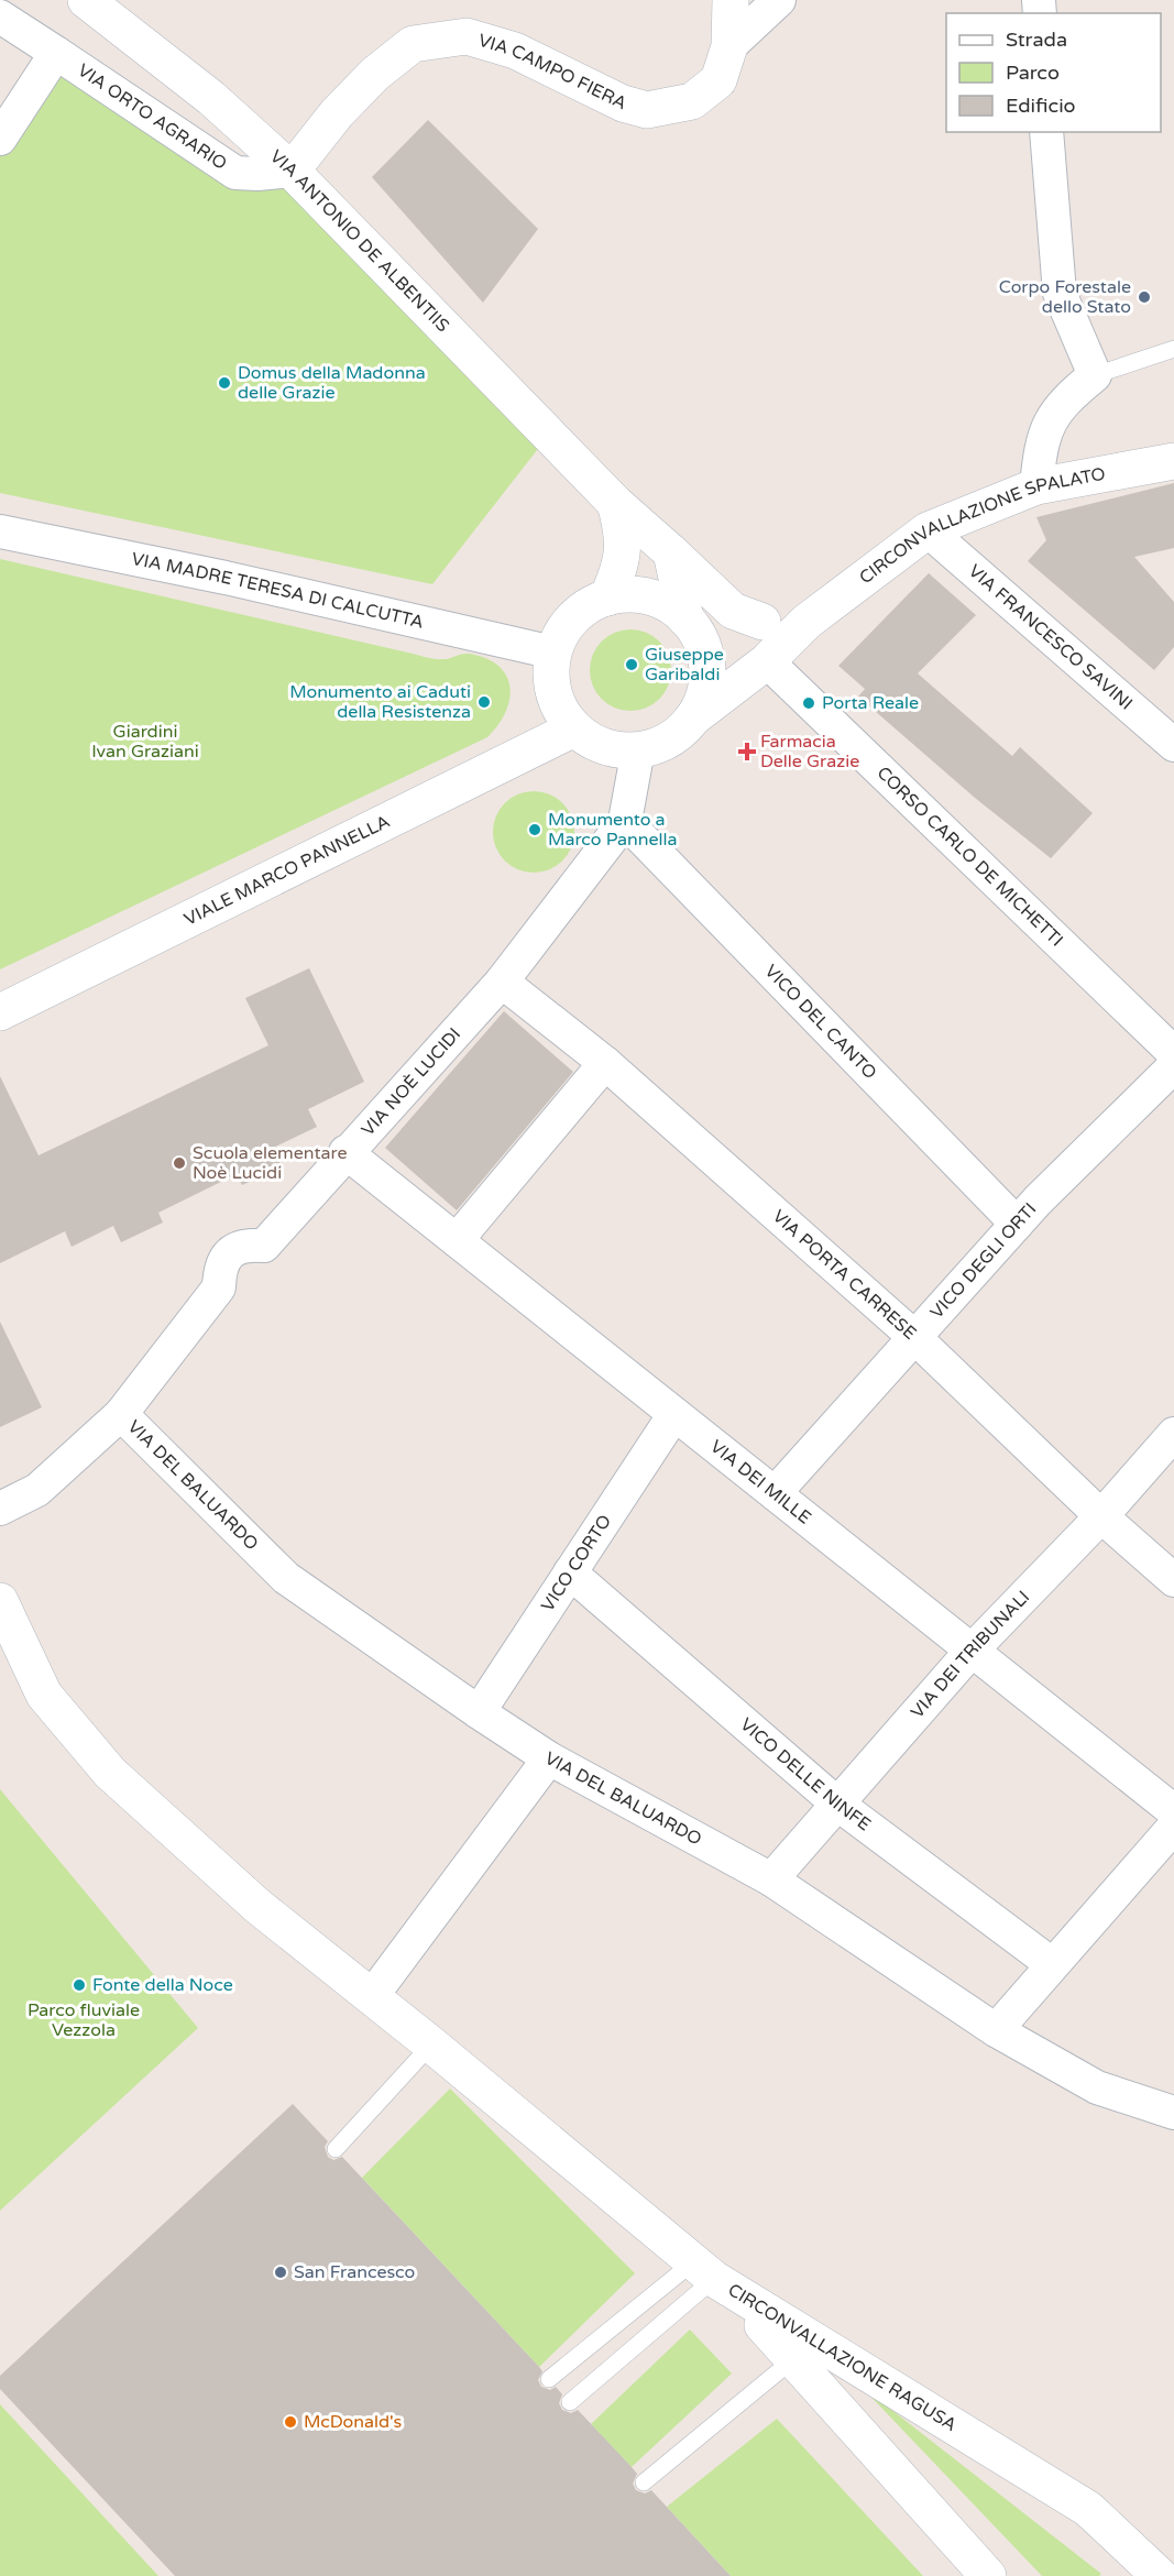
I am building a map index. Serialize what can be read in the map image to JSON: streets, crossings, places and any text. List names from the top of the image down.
{
  "streets": {
    "main road": [
      "VIA CAMPO FIERA",
      "VIA ANTONIO DE ALBENTIIS",
      "CIRCONVALLAZIONE SPALATO",
      "VIALE MARCO PANNELLA",
      "CIRCONVALLAZIONE RAGUSA"
    ],
    "street": [
      "VIA ORTO AGRARIO",
      "VIA MADRE TERESA DI CALCUTTA",
      "VIA FRANCESCO SAVINI",
      "CORSO CARLO DE MICHETTI",
      "VICO DEL CANTO",
      "VIA NOÈ LUCIDI",
      "VICO DEGLI ORTI",
      "VIA PORTA CARRESE",
      "VIA DEI MILLE",
      "VIA DEL BALUARDO",
      "VICO CORTO",
      "VIA DEI TRIBUNALI",
      "VICO DELLE NINFE"
    ]
  },
  "crossings": [
    ["VIA CAMPO FIERA", "VIA ORTO AGRARIO"],
    ["VIA CAMPO FIERA", "VIA ANTONIO DE ALBENTIIS"],
    ["VIA ORTO AGRARIO", "VIA ANTONIO DE ALBENTIIS"],
    ["CIRCONVALLAZIONE SPALATO", "VIA MADRE TERESA DI CALCUTTA"],
    ["CIRCONVALLAZIONE SPALATO", "VIA FRANCESCO SAVINI"],
    ["CIRCONVALLAZIONE SPALATO", "CORSO CARLO DE MICHETTI"],
    ["CIRCONVALLAZIONE SPALATO", "VIALE MARCO PANNELLA"],
    ["CIRCONVALLAZIONE SPALATO", "VIA NOÈ LUCIDI"],
    ["VIA MADRE TERESA DI CALCUTTA", "VIALE MARCO PANNELLA"],
    ["VIA MADRE TERESA DI CALCUTTA", "VIA NOÈ LUCIDI"],
    ["VIALE MARCO PANNELLA", "VIA NOÈ LUCIDI"],
    ["VICO DEL CANTO", "VIA NOÈ LUCIDI"],
    ["VICO DEL CANTO", "VICO DEGLI ORTI"],
    ["VIA NOÈ LUCIDI", "VIA PORTA CARRESE"],
    ["VIA NOÈ LUCIDI", "VIA DEI MILLE"],
    ["VIA NOÈ LUCIDI", "VIA DEL BALUARDO"],
    ["VICO DEGLI ORTI", "VIA PORTA CARRESE"],
    ["VICO DEGLI ORTI", "VIA DEI MILLE"],
    ["VIA PORTA CARRESE", "VIA DEI TRIBUNALI"],
    ["VIA DEI MILLE", "VICO CORTO"],
    ["VIA DEI MILLE", "VIA DEI TRIBUNALI"],
    ["VIA DEL BALUARDO", "VICO CORTO"],
    ["VIA DEL BALUARDO", "VIA DEI TRIBUNALI"],
    ["VICO CORTO", "VICO DELLE NINFE"],
    ["VIA DEI TRIBUNALI", "VICO DELLE NINFE"]
  ],
  "parks": ["Giardini Ivan Graziani", "Parco fluviale Vezzola"],
  "places": {
    "other": [
      "Corpo Forestale dello Stato",
      "Domus della Madonna delle Grazie",
      "Giuseppe Garibaldi",
      "Monumento ai Caduti della Resistenza",
      "Porta Reale",
      "Monumento a Marco Pannella",
      "Scuola elementare Noè Lucidi",
      "Fonte della Noce",
      "San Francesco",
      "McDonald's"
    ],
    "health": ["Farmacia Delle Grazie"]
  },
  "legend": ["Strada", "Parco", "Edificio"]
}
